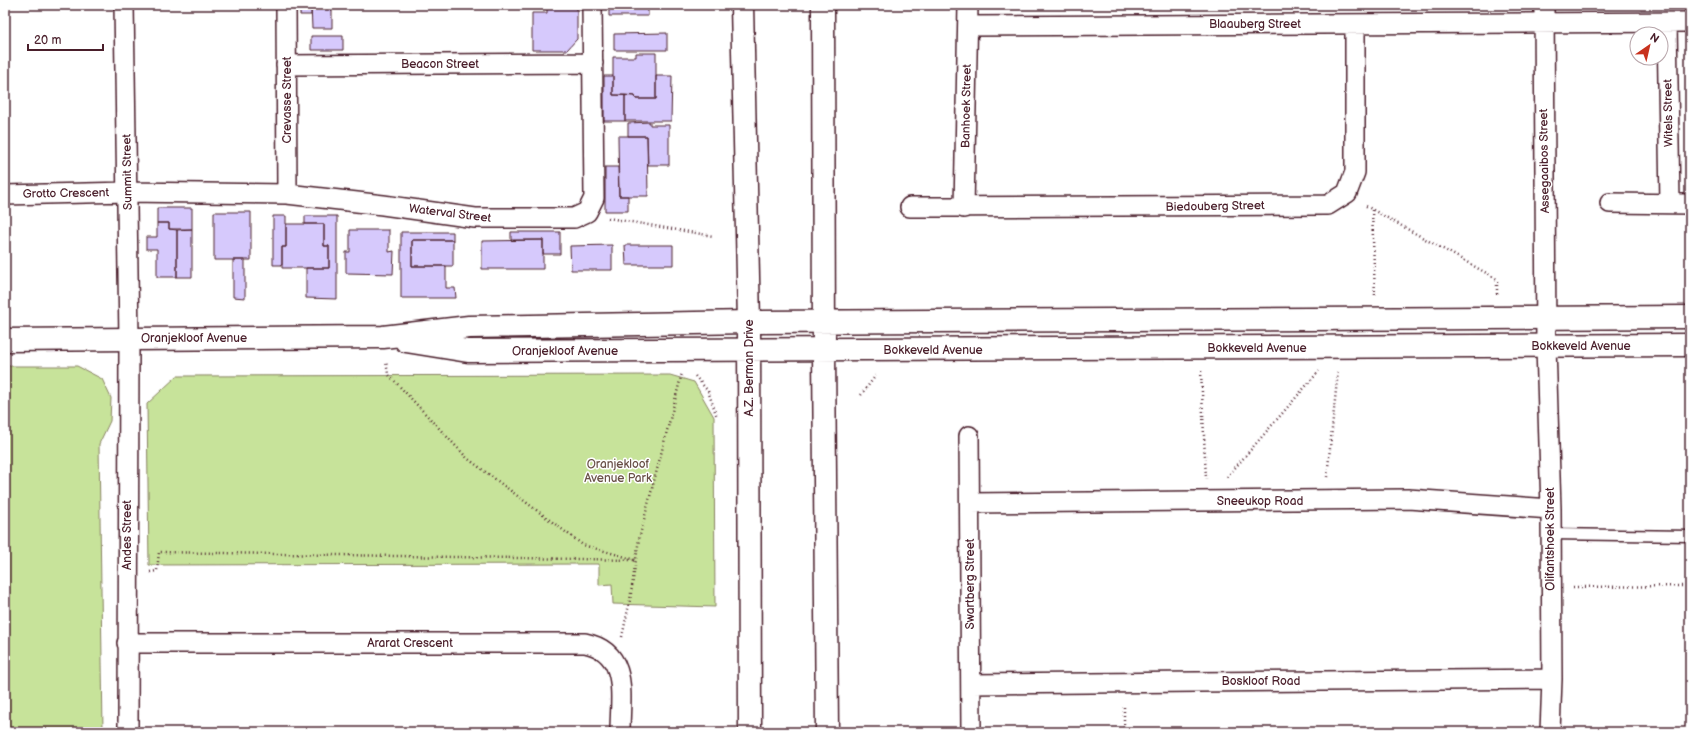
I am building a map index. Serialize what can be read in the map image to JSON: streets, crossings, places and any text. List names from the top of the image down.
{
  "streets": {
    "street": [
      "Blaauberg Street",
      "Beacon Street",
      "Crevasse Street",
      "Banhoek Street",
      "Witels Street",
      "Assegaaibos Street",
      "Summit Street",
      "Grotto Crescent",
      "Biedouberg Street",
      "Waterval Street",
      "Oranjekloof Avenue",
      "Bokkeveld Avenue",
      "A.Z. Berman Drive",
      "Sneeukop Road",
      "Andes Street",
      "Olifantshoek Street",
      "Swartberg Street",
      "Ararat Crescent",
      "Boskloof Road"
    ]
  },
  "crossings": [
    ["Blaauberg Street", "Banhoek Street"],
    ["Blaauberg Street", "Witels Street"],
    ["Blaauberg Street", "Assegaaibos Street"],
    ["Beacon Street", "Crevasse Street"],
    ["Crevasse Street", "Waterval Street"],
    ["Banhoek Street", "Biedouberg Street"],
    ["Assegaaibos Street", "Bokkeveld Avenue"],
    ["Assegaaibos Street", "Olifantshoek Street"],
    ["Summit Street", "Grotto Crescent"],
    ["Summit Street", "Waterval Street"],
    ["Summit Street", "Oranjekloof Avenue"],
    ["Summit Street", "Andes Street"],
    ["Grotto Crescent", "Waterval Street"],
    ["Oranjekloof Avenue", "Bokkeveld Avenue"],
    ["Oranjekloof Avenue", "A.Z. Berman Drive"],
    ["Oranjekloof Avenue", "Andes Street"],
    ["Bokkeveld Avenue", "A.Z. Berman Drive"],
    ["Bokkeveld Avenue", "Olifantshoek Street"],
    ["Sneeukop Road", "Olifantshoek Street"],
    ["Sneeukop Road", "Swartberg Street"],
    ["Andes Street", "Ararat Crescent"],
    ["Olifantshoek Street", "Boskloof Road"],
    ["Swartberg Street", "Boskloof Road"]
  ],
  "parks": ["Oranjekloof Avenue Park"],
  "scale_bar": "20 m",
  "north": "top right"
}
